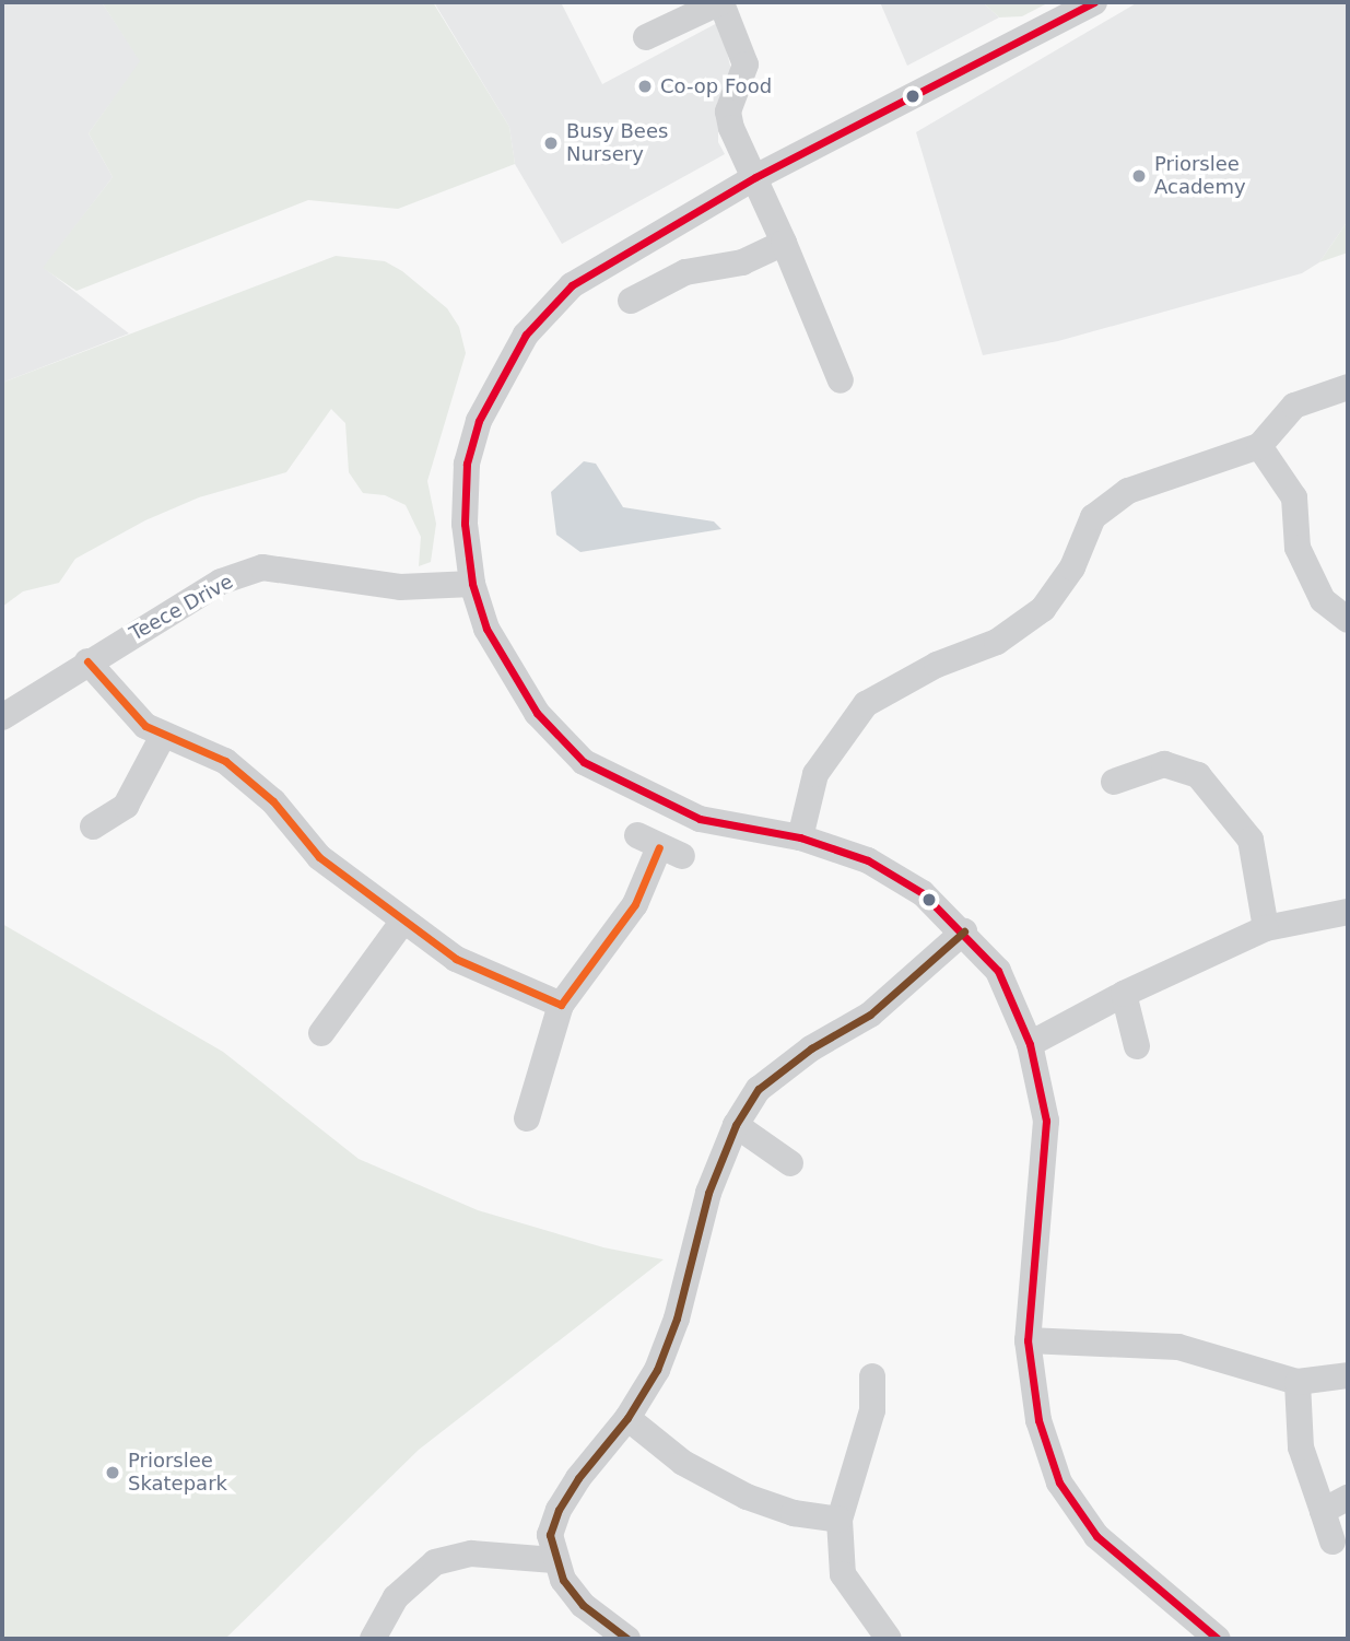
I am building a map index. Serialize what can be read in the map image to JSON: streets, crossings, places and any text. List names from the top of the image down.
{
  "streets": {
    "street": ["Teece Drive"]
  },
  "places": [
    "Co-op Food",
    "Busy Bees Nursery",
    "Priorslee Academy",
    "Priorslee Skatepark"
  ]
}
